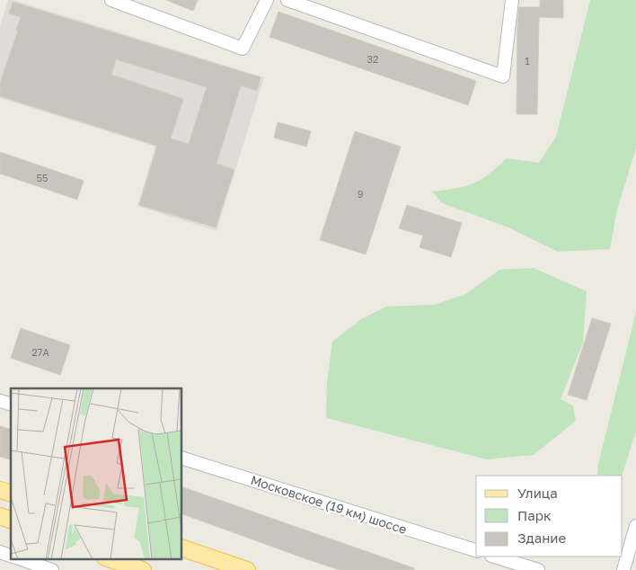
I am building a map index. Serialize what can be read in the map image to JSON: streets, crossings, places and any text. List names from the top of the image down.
{
  "streets": {
    "street": ["Московское (19 км) шоссе"]
  },
  "house_numbers": [
    "32",
    "1",
    "55",
    "9",
    "27А"
  ],
  "legend": ["Улица", "Парк", "Здание"]
}
